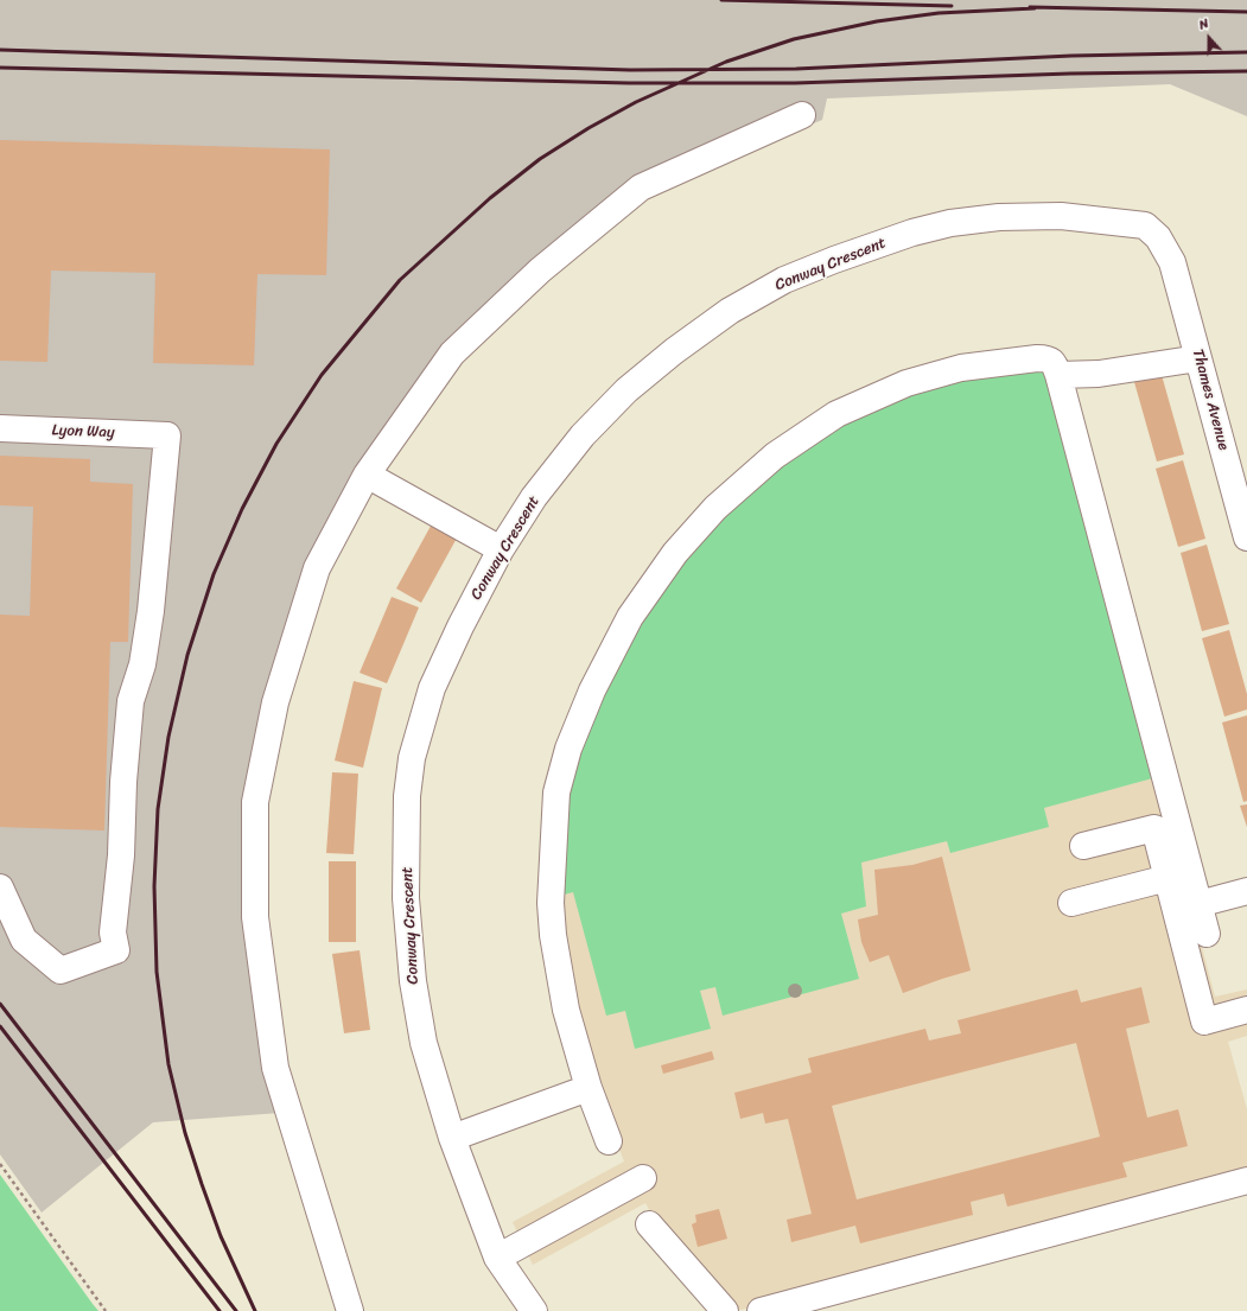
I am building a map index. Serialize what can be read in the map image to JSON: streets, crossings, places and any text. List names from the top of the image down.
{
  "streets": {
    "street": ["Conway Crescent", "Thames Avenue", "Lyon Way"]
  },
  "crossings": [
    ["Conway Crescent", "Thames Avenue"]
  ],
  "north": "top"
}
